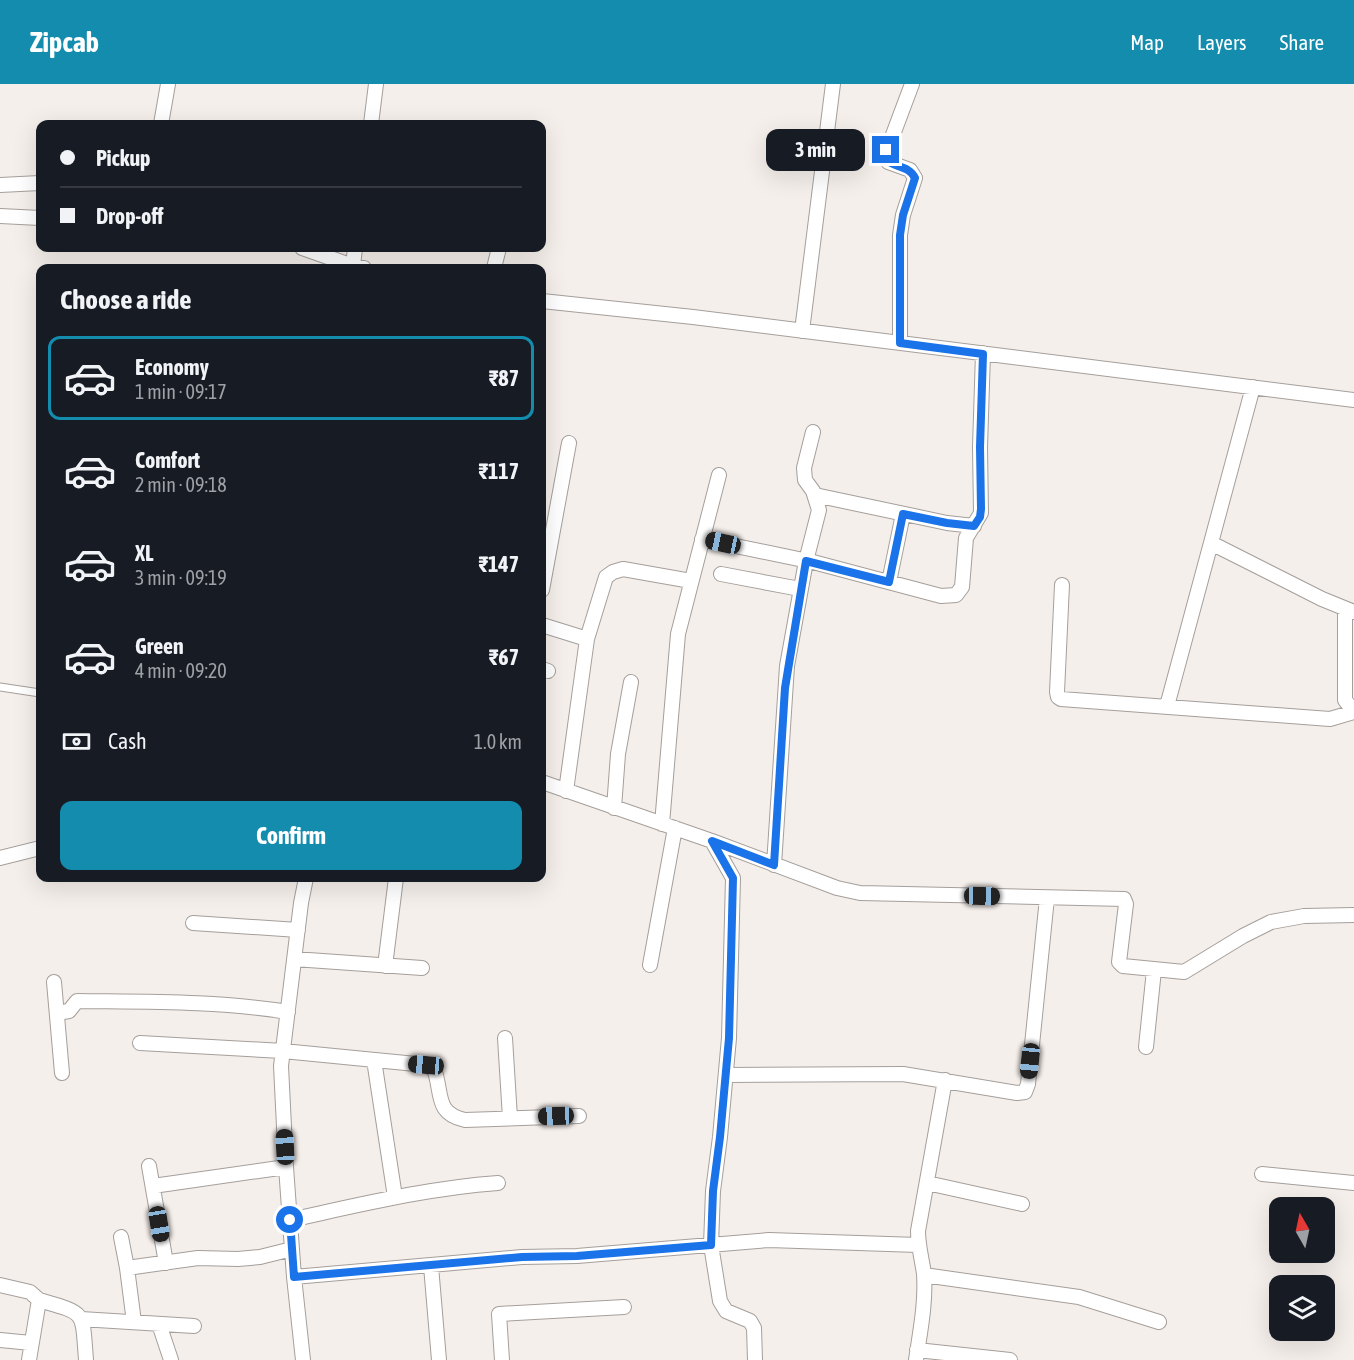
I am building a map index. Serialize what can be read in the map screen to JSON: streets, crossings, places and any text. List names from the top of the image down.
{
  "north": "top",
  "page": {
    "header": "Zipcab",
    "nav": ["Map", "Layers", "Share"],
    "banner": ["Pickup", "Drop-off"],
    "bubble": "3 min",
    "heading": "Choose a ride",
    "list": [
      {
        "name": "Economy",
        "note": "1 min · 09:17",
        "value": "₹87"
      },
      {
        "name": "Comfort",
        "note": "2 min · 09:18",
        "value": "₹117"
      },
      {
        "name": "XL",
        "note": "3 min · 09:19",
        "value": "₹147"
      },
      {
        "name": "Green",
        "note": "4 min · 09:20",
        "value": "₹67"
      }
    ],
    "pay": ["Cash", "1.0 km"],
    "buttons": "Confirm"
  }
}
